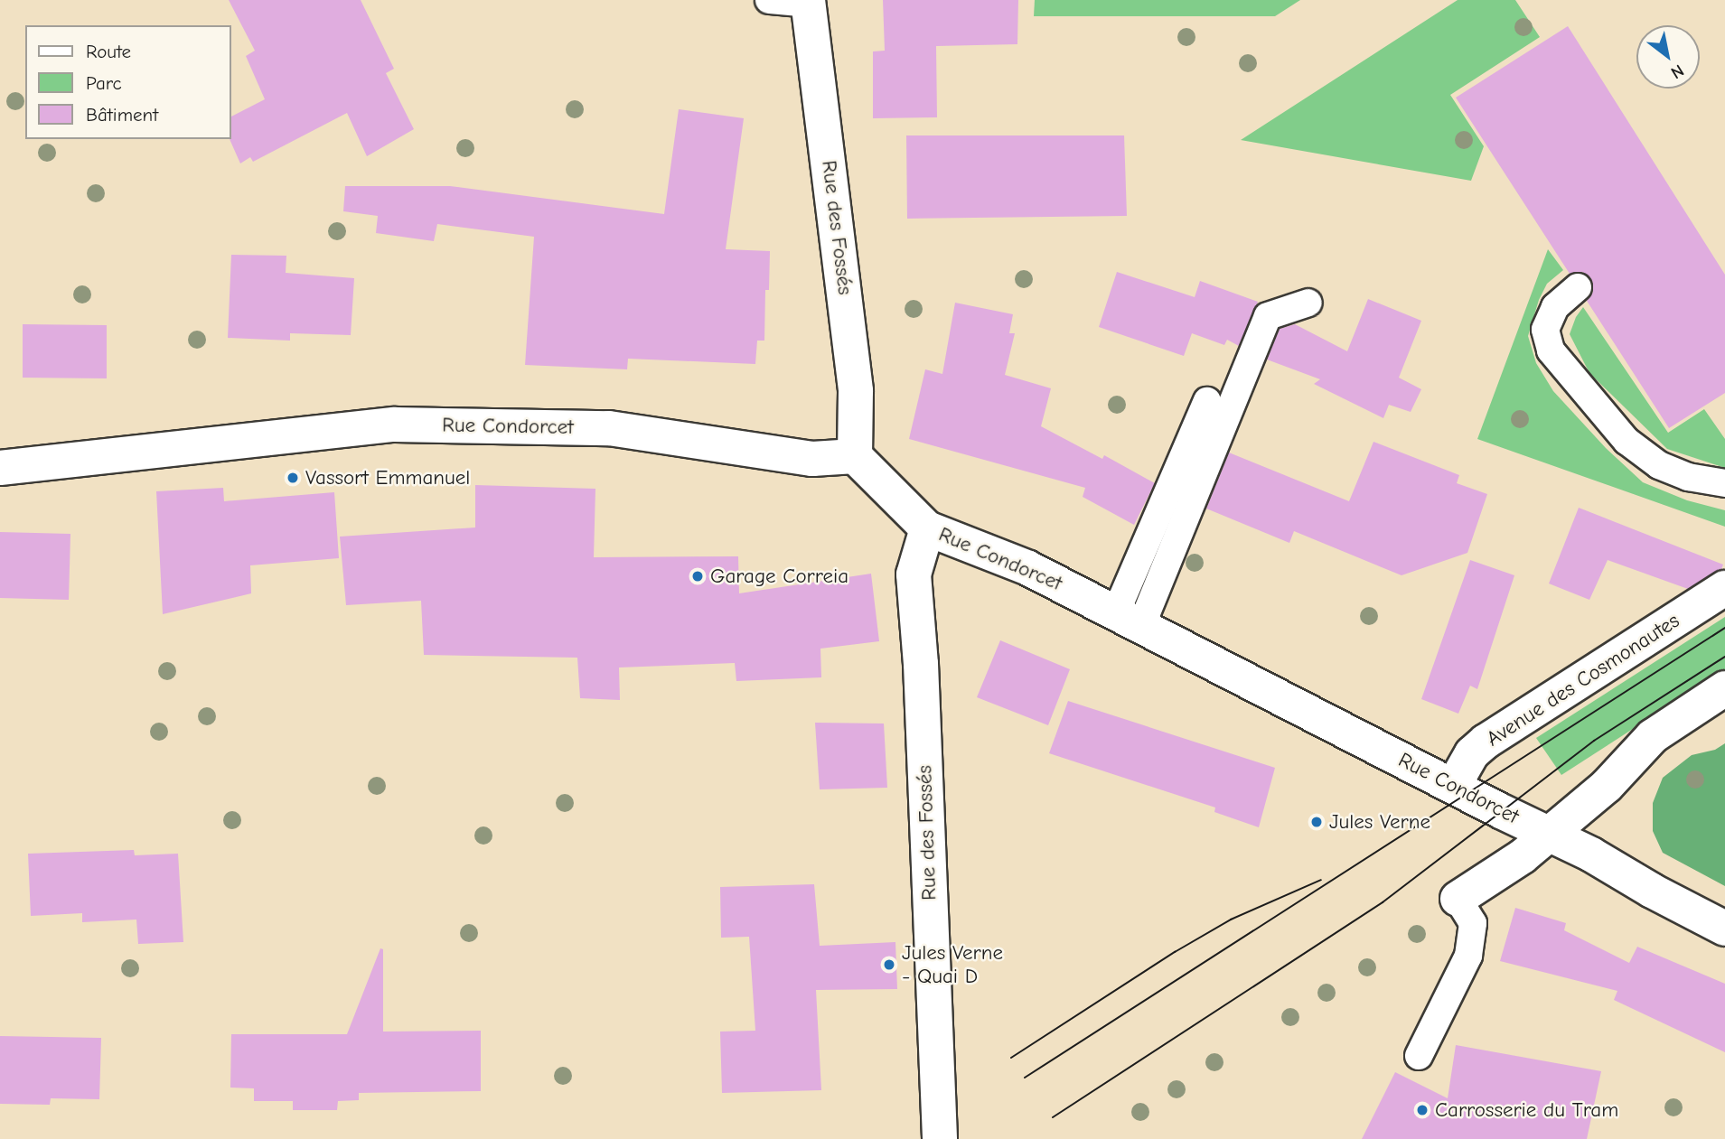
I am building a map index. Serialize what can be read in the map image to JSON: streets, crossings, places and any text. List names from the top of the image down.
{
  "streets": {
    "street": ["Rue des Fossés", "Rue Condorcet", "Avenue des Cosmonautes"]
  },
  "crossings": [
    ["Rue des Fossés", "Rue Condorcet"],
    ["Rue Condorcet", "Avenue des Cosmonautes"]
  ],
  "places": [
    "Vassort Emmanuel",
    "Garage Correia",
    "Jules Verne",
    "Jules Verne - Quai D",
    "Carrosserie du Tram"
  ],
  "legend": ["Route", "Parc", "Bâtiment"],
  "north": "bottom right"
}
